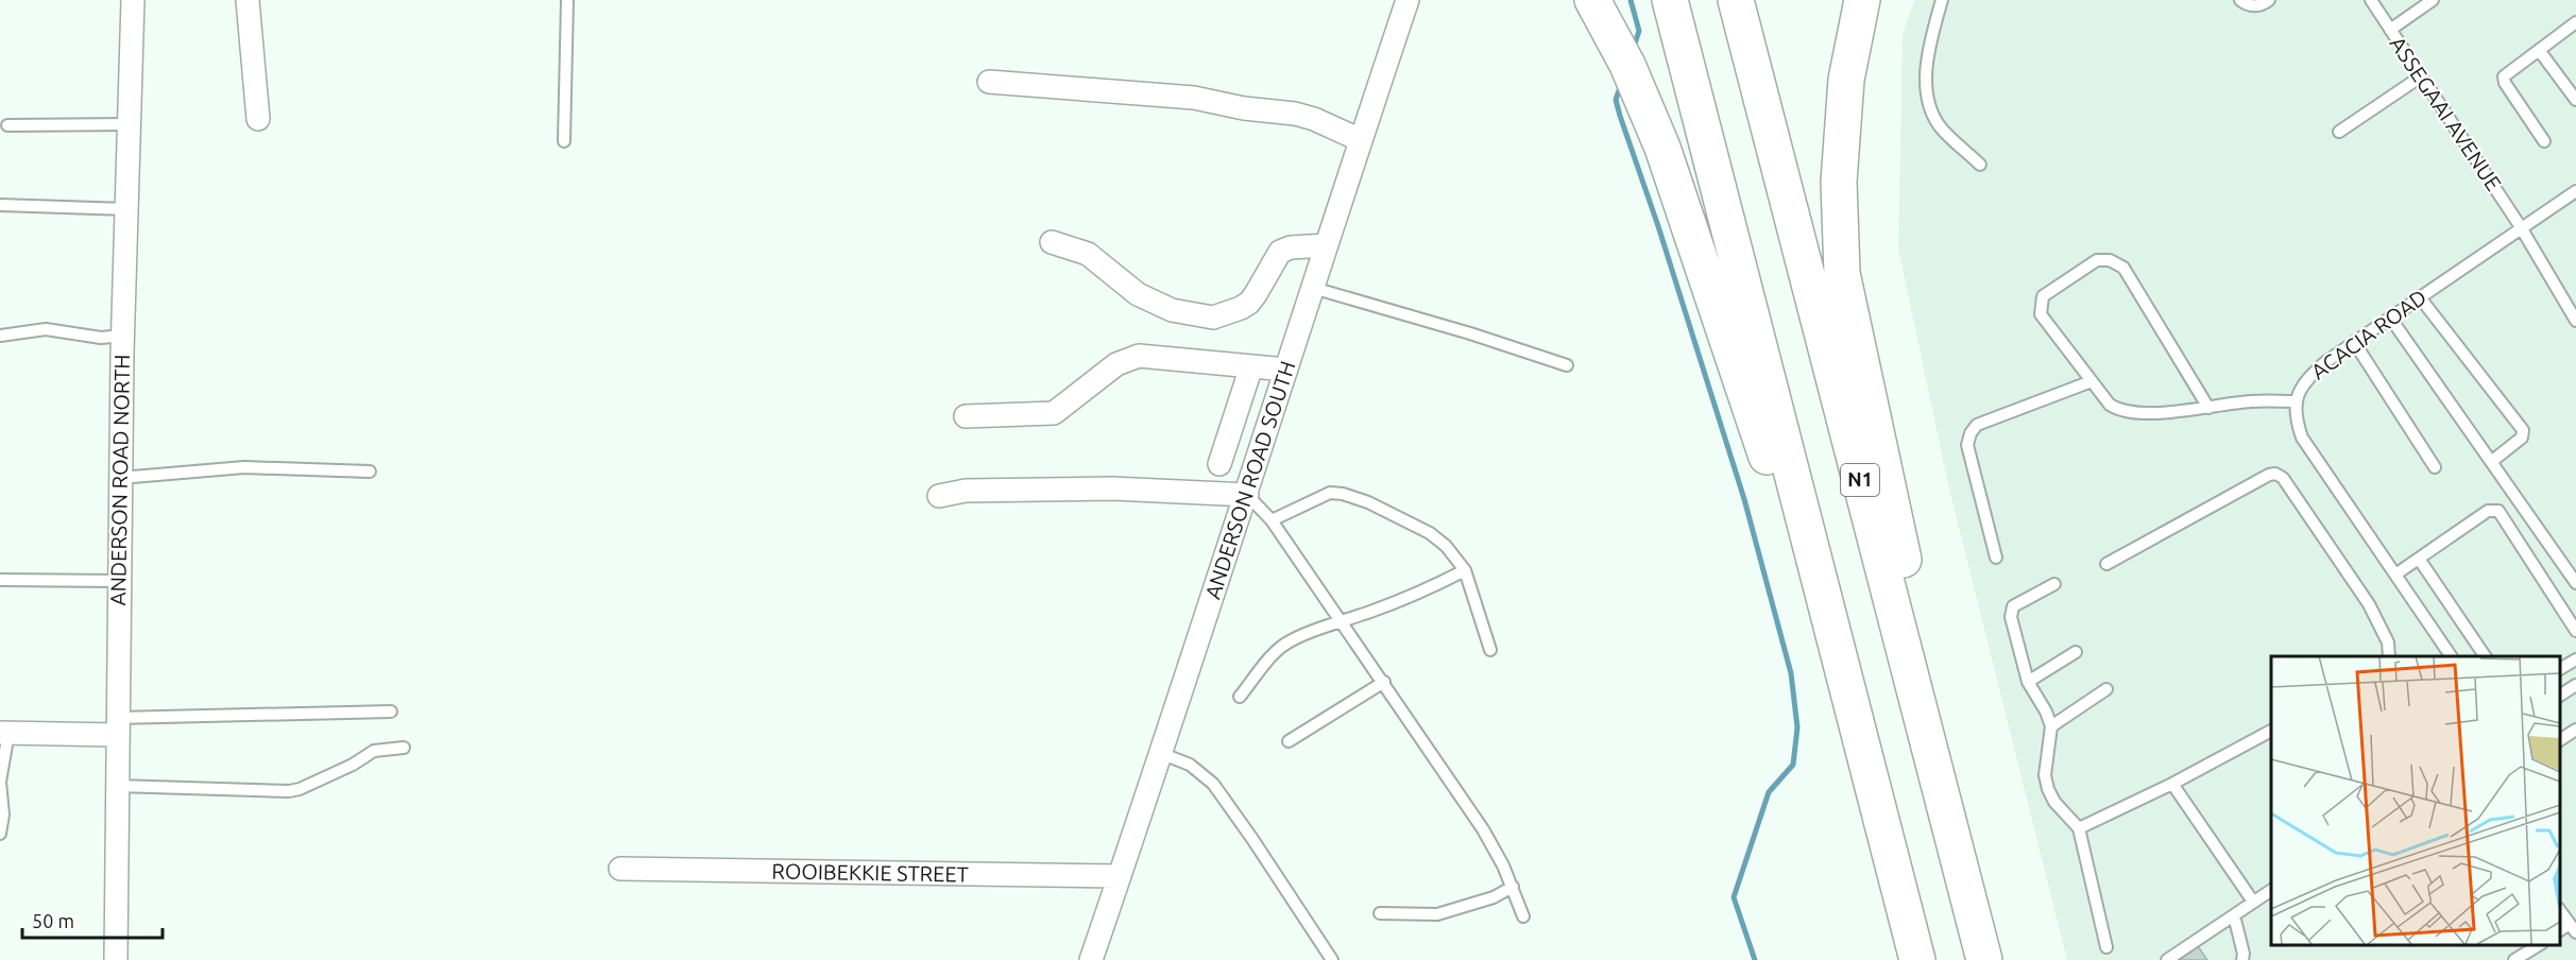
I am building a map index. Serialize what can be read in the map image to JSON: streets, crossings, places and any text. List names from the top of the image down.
{
  "streets": {
    "highway": ["N1"],
    "street": ["ANDERSON ROAD NORTH", "ANDERSON ROAD SOUTH", "ROOIBEKKIE STREET"],
    "lane": ["ASSEGAAI AVENUE", "ACACIA ROAD"]
  },
  "crossings": [
    ["ASSEGAAI AVENUE", "ACACIA ROAD"],
    ["ANDERSON ROAD SOUTH", "ROOIBEKKIE STREET"]
  ],
  "scale_bar": "50 m"
}
